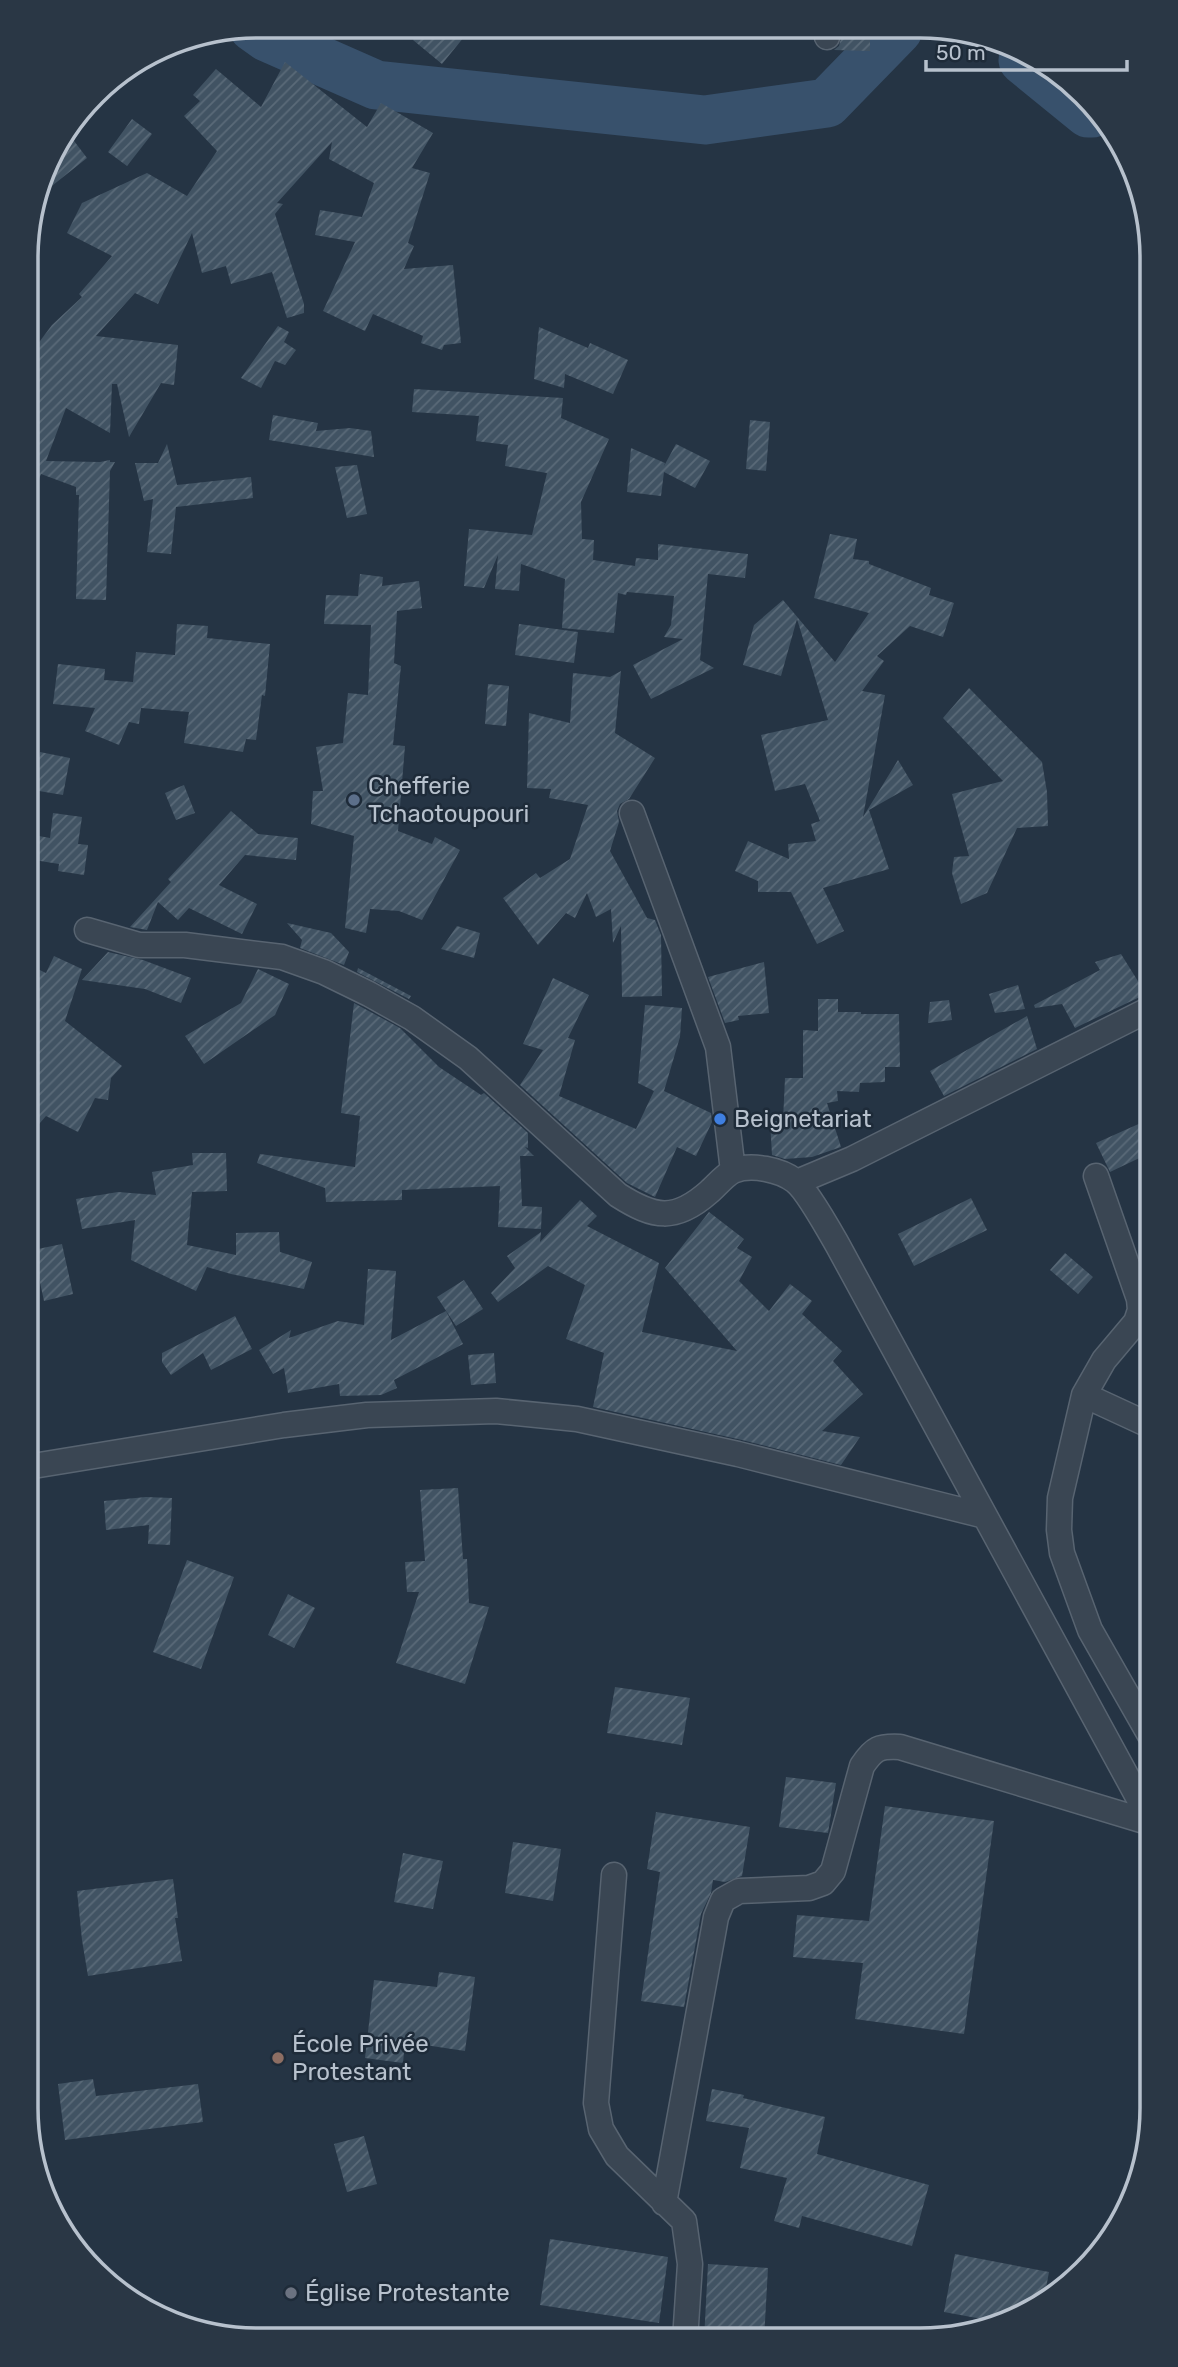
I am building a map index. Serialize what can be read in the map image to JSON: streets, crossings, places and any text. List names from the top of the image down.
{
  "places": [
    "Chefferie Tchaotoupouri",
    "Beignetariat",
    "École Privée Protestant",
    "Église Protestante"
  ],
  "scale_bar": "50 m"
}
